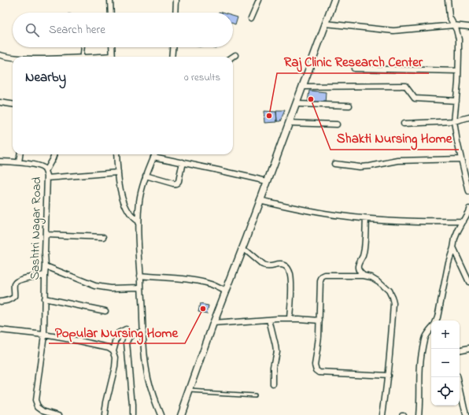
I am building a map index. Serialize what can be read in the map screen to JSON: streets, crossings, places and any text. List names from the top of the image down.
{
  "streets": {
    "street": ["Sashtri Nagar Road"]
  },
  "places": ["Shakti Nursing Home", "Raj Clinic Research Center", "Popular Nursing Home"],
  "page": {
    "search": "Search here",
    "heading": ["Nearby", "0 results"],
    "map_buttons": ["+", "−"]
  }
}
